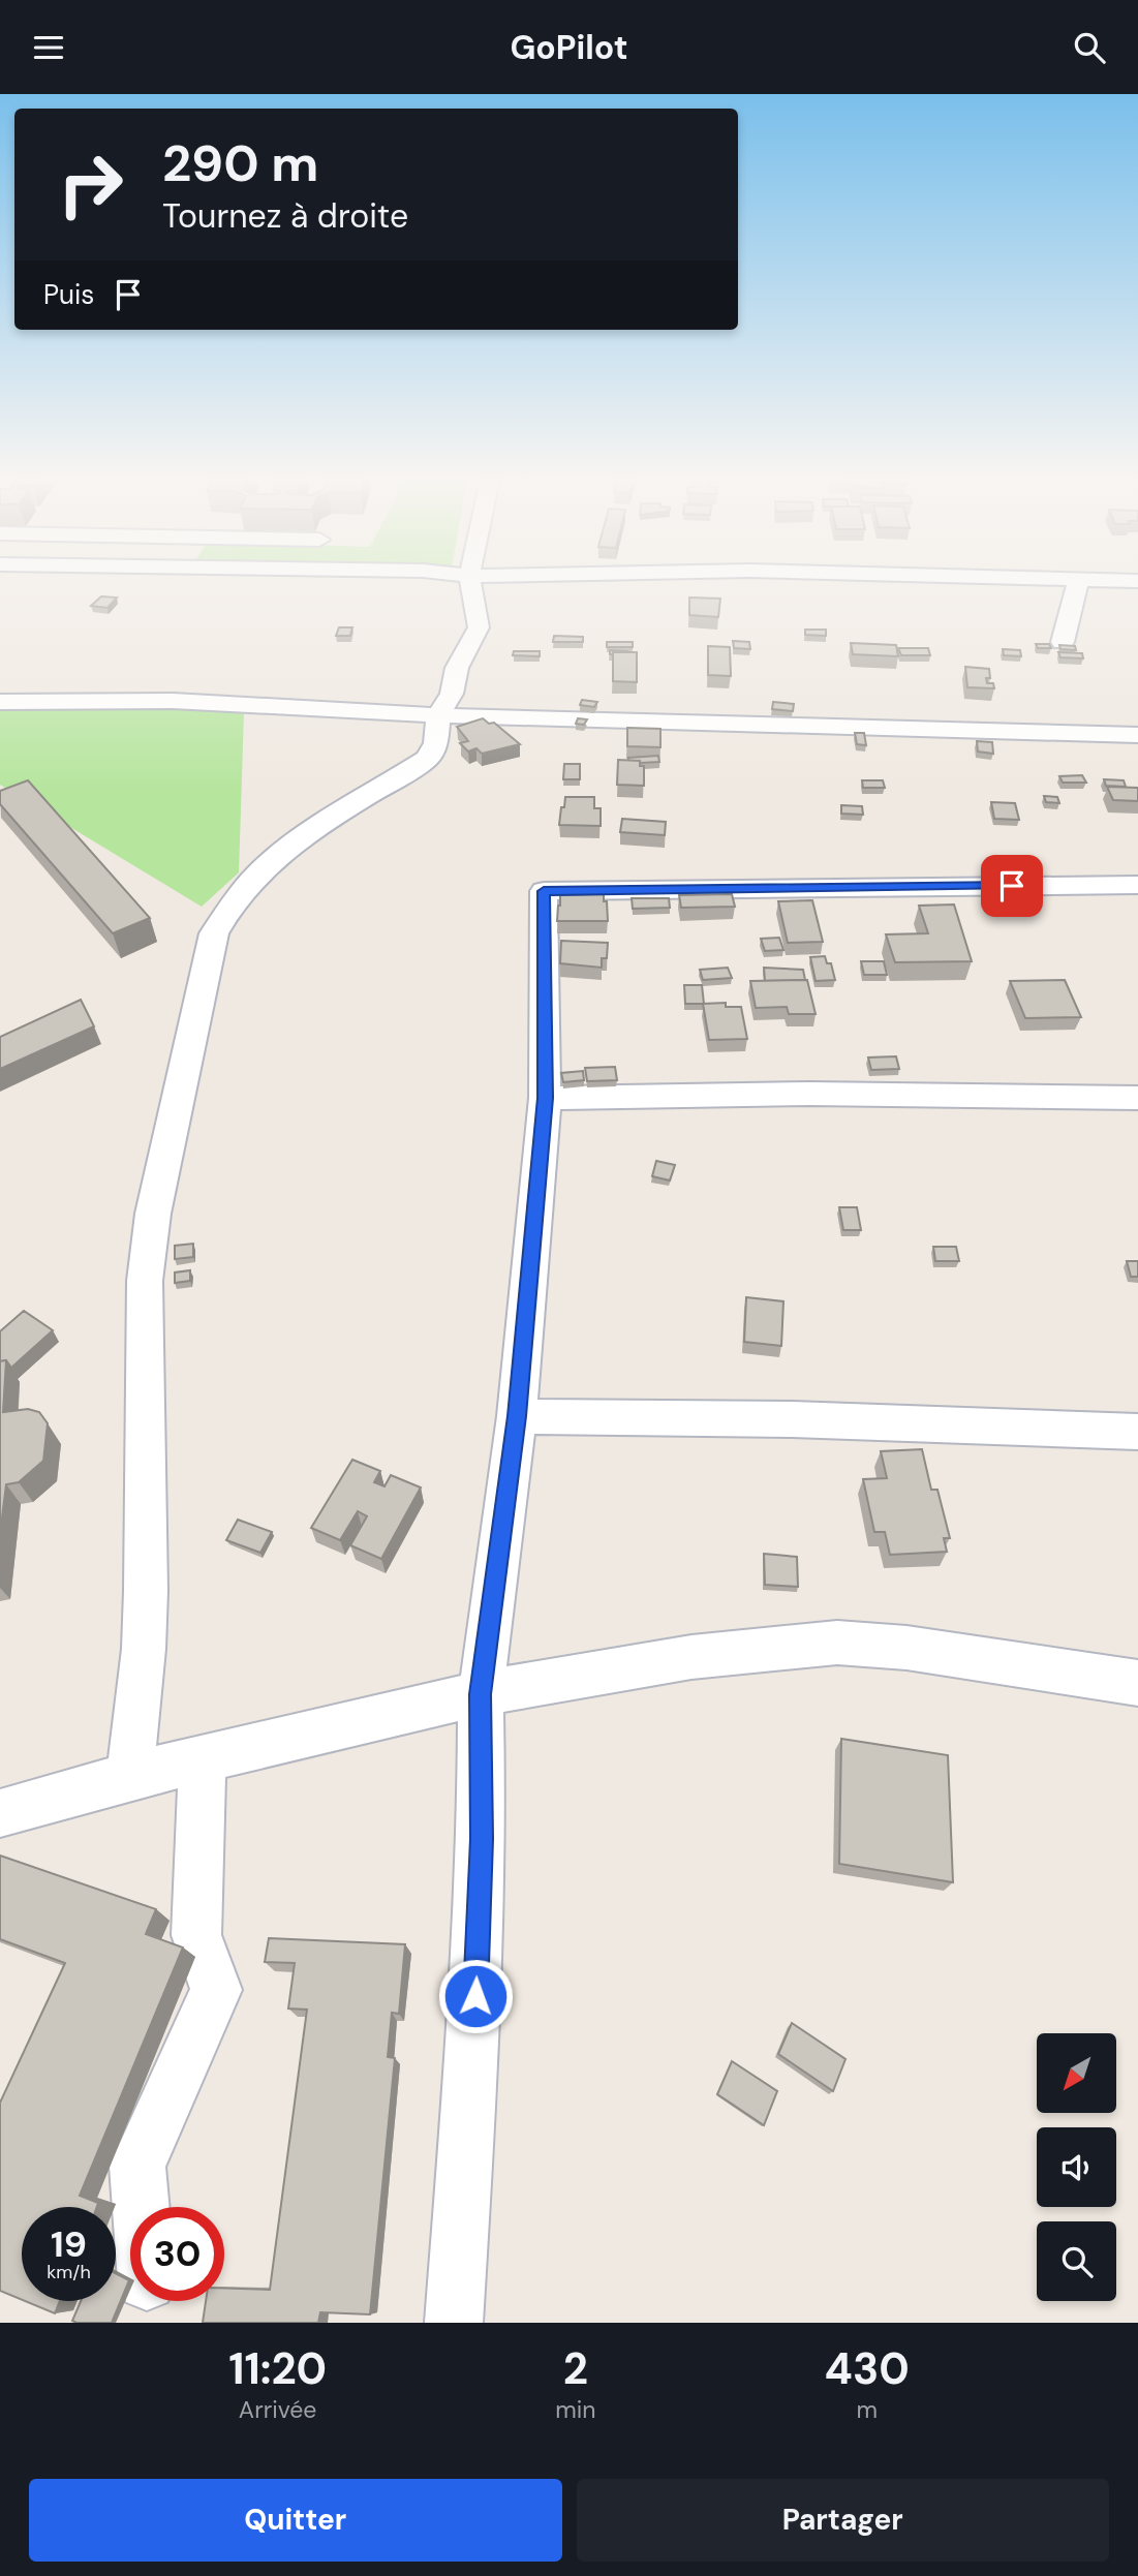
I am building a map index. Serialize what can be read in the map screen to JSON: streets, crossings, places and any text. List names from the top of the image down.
{
  "north": "bottom left",
  "page": {
    "header": "GoPilot",
    "turn": ["290 m", "Tournez à droite"],
    "then": "Puis",
    "speed": "19 km/h",
    "limit": "30",
    "eta": [
      "11:20",
      "Arrivée",
      "2",
      "min",
      "430",
      "m"
    ],
    "buttons": ["Quitter", "Partager"]
  }
}
